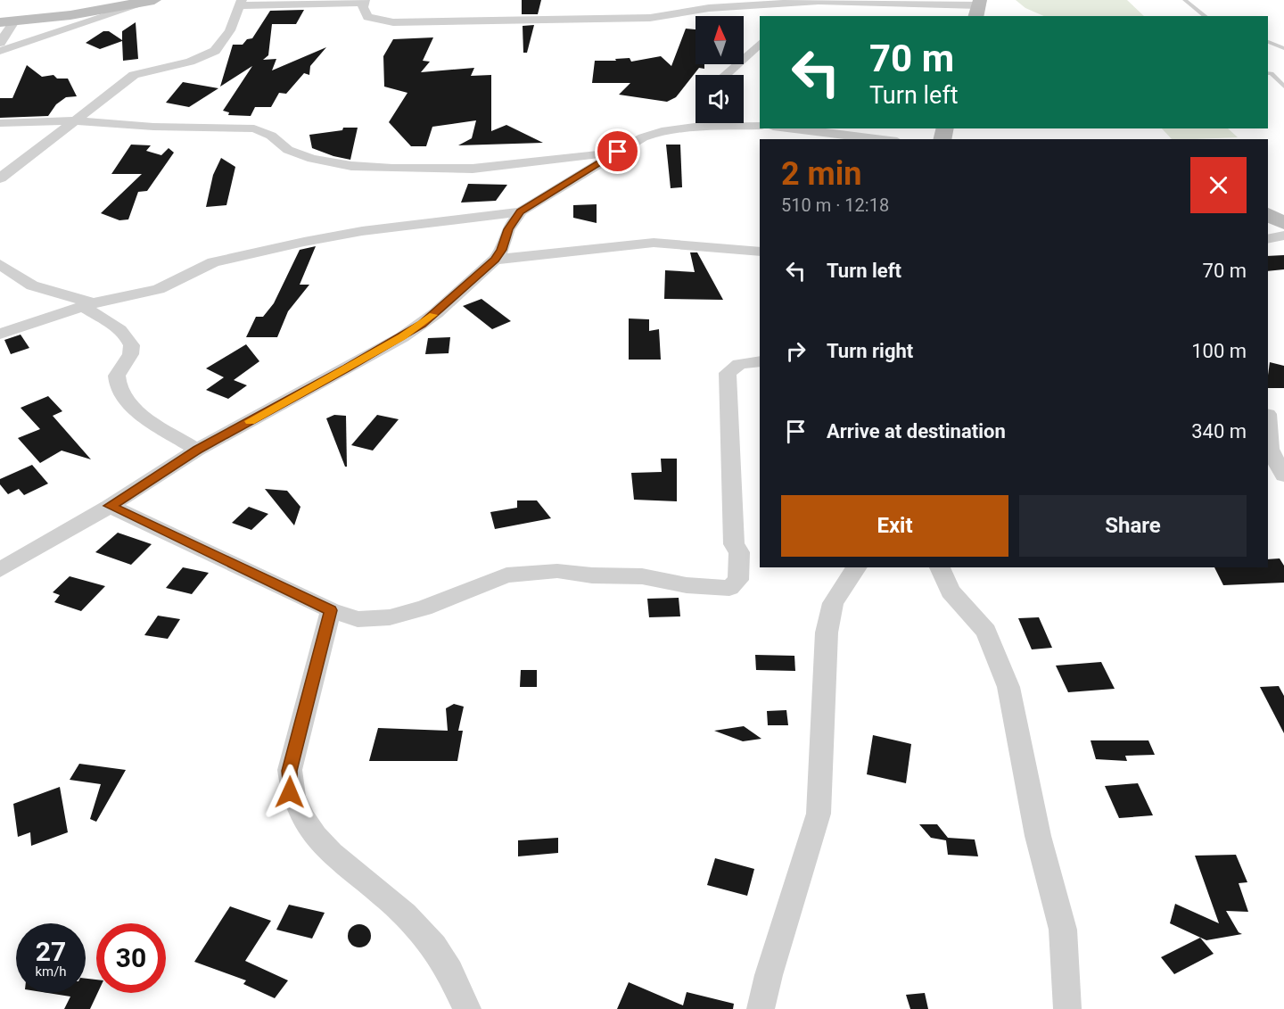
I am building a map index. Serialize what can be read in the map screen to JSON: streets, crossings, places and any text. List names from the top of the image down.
{
  "north": "top",
  "page": {
    "turn": ["70 m", "Turn left"],
    "heading": ["2 min", "510 m · 12:18"],
    "list": [
      {
        "name": "Turn left",
        "value": "70 m"
      },
      {
        "name": "Turn right",
        "value": "100 m"
      },
      {
        "name": "Arrive at destination",
        "value": "340 m"
      }
    ],
    "buttons": ["Exit", "Share"],
    "speed": "27 km/h",
    "limit": "30"
  }
}
